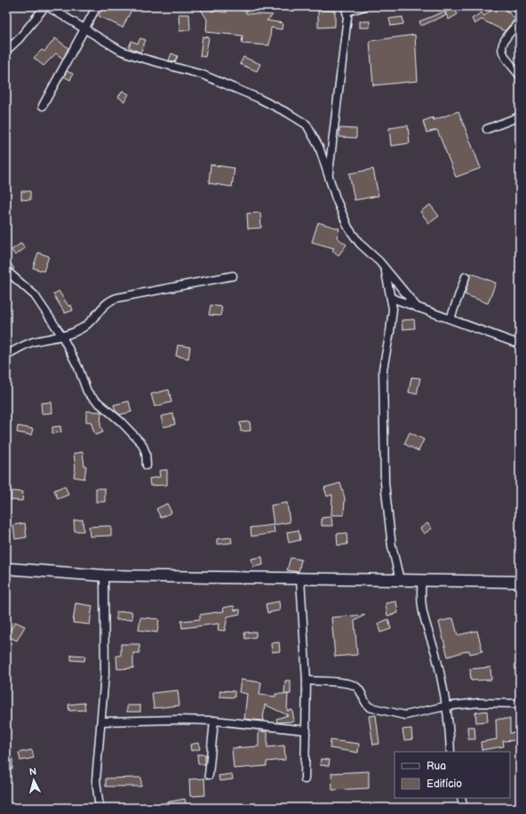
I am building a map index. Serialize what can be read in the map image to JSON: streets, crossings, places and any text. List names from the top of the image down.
{
  "legend": ["Rua", "Edifício"],
  "north": "top"
}
